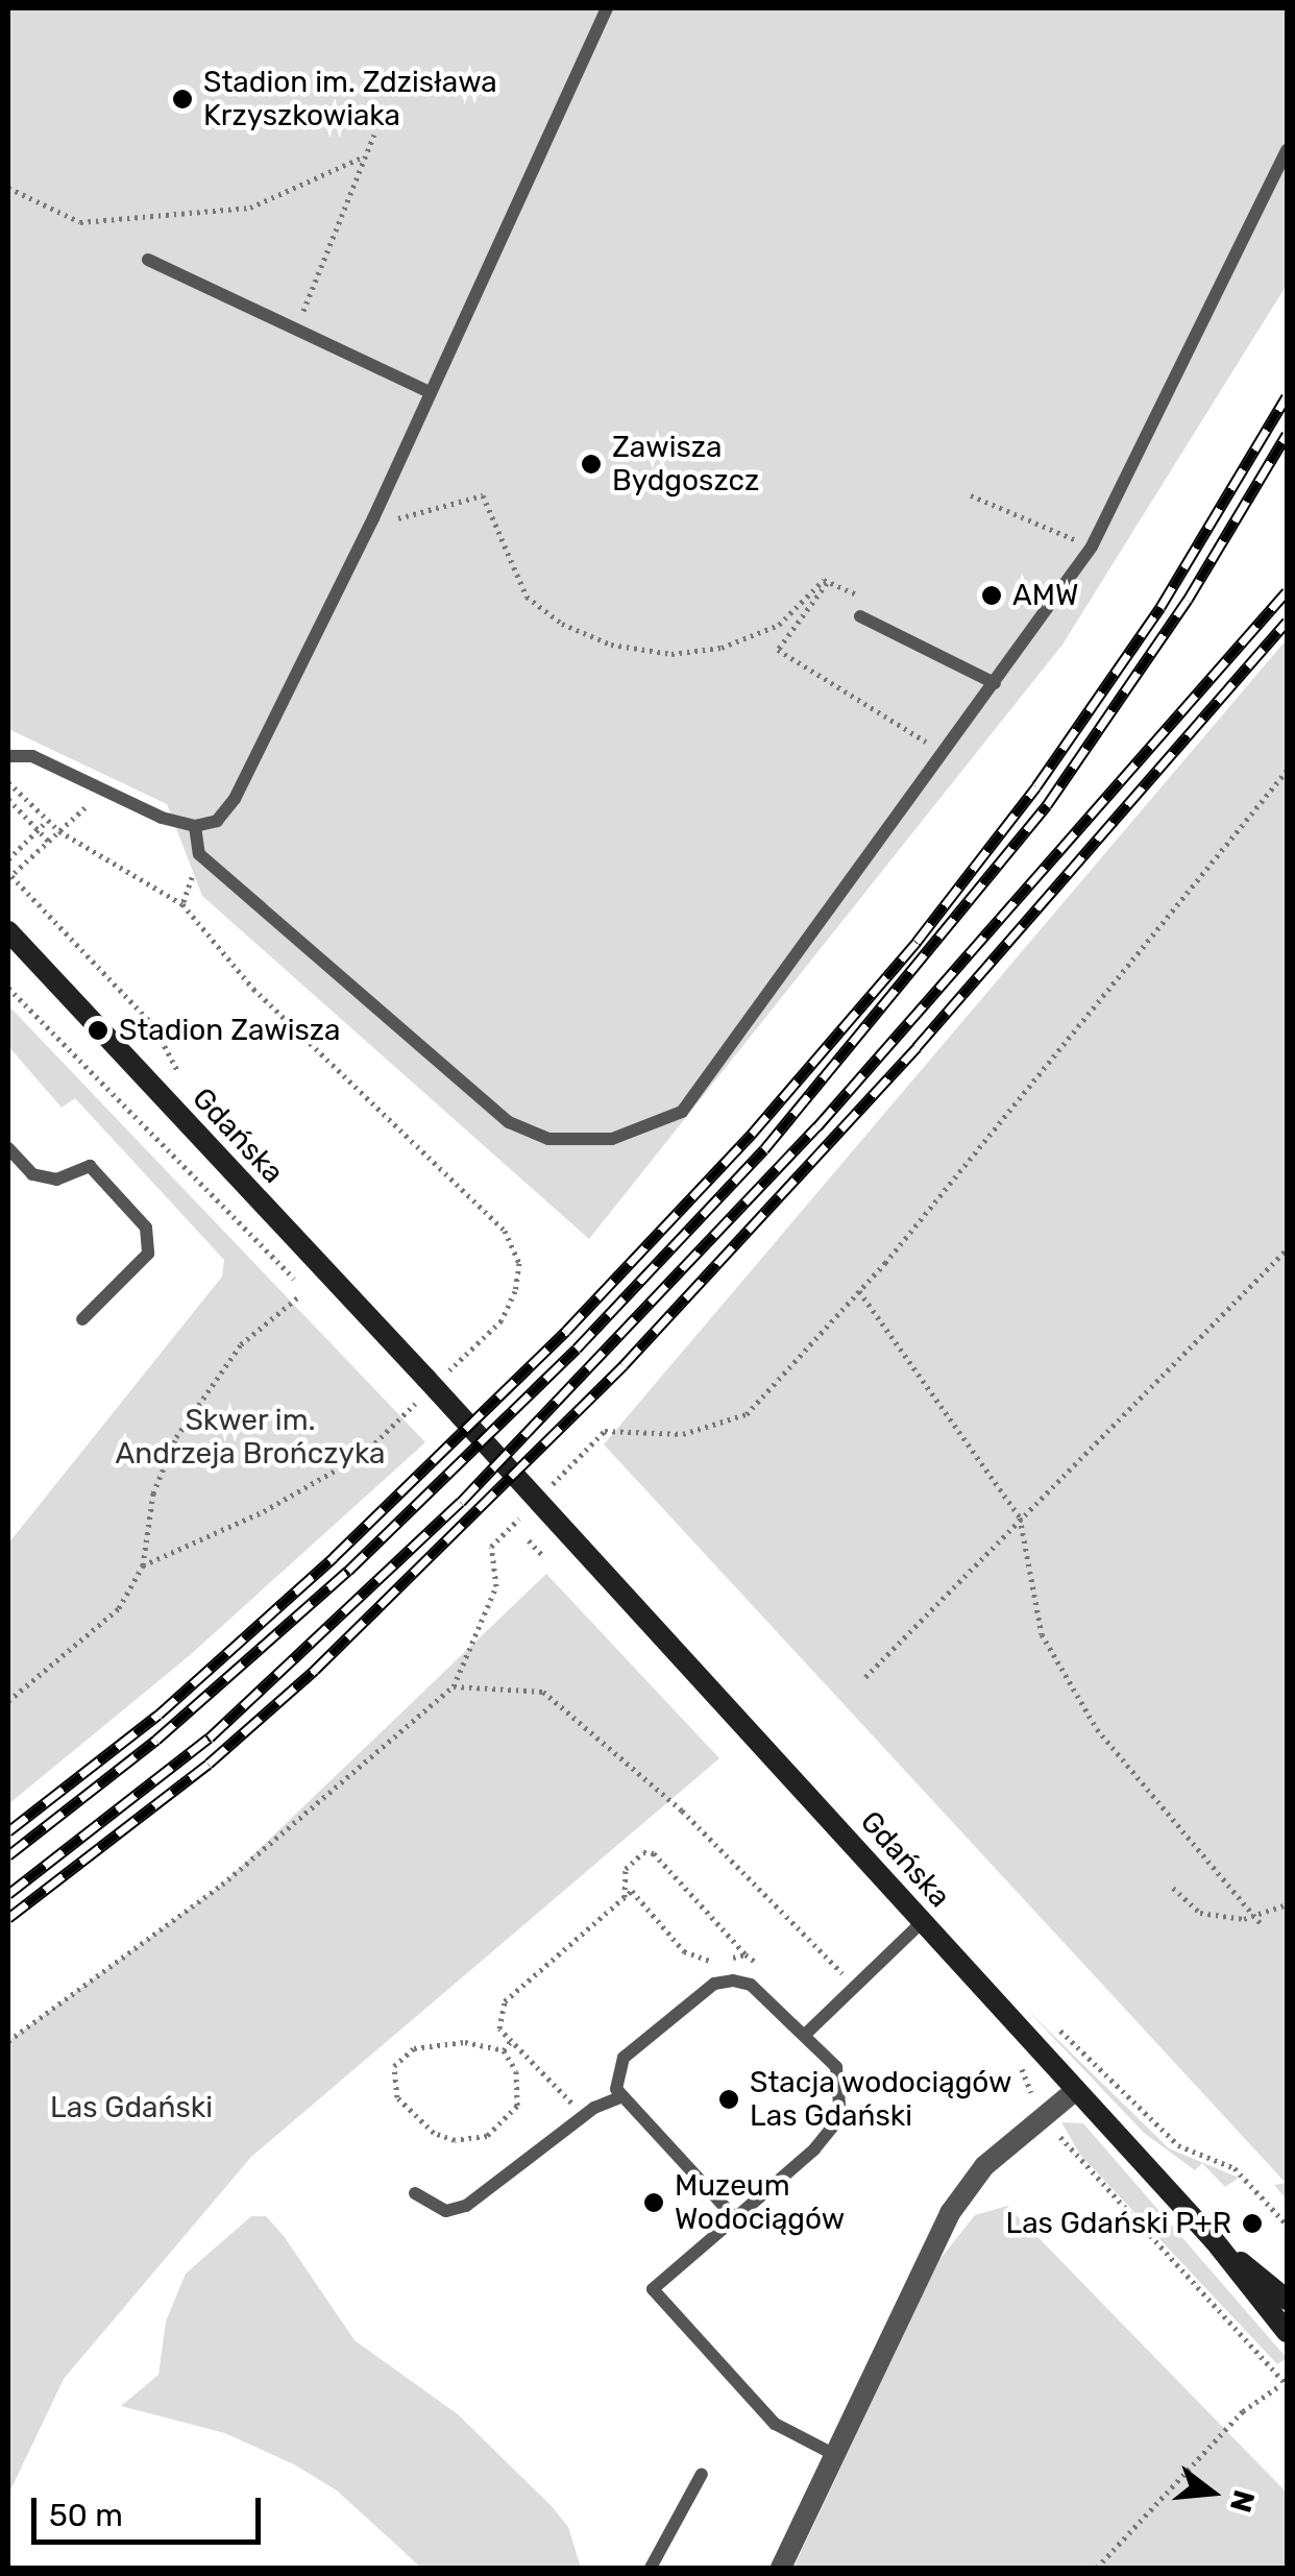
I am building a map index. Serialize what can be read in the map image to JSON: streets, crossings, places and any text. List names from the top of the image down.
{
  "streets": {
    "main road": ["Gdańska"]
  },
  "parks": ["Skwer im. Andrzeja Brończyka", "Las Gdański"],
  "places": [
    "Stadion im. Zdzisława Krzyszkowiaka",
    "Zawisza Bydgoszcz",
    "AMW",
    "Stadion Zawisza",
    "Stacja wodociągów Las Gdański",
    "Muzeum Wodociągów",
    "Las Gdański P+R"
  ],
  "scale_bar": "50 m",
  "north": "right"
}
